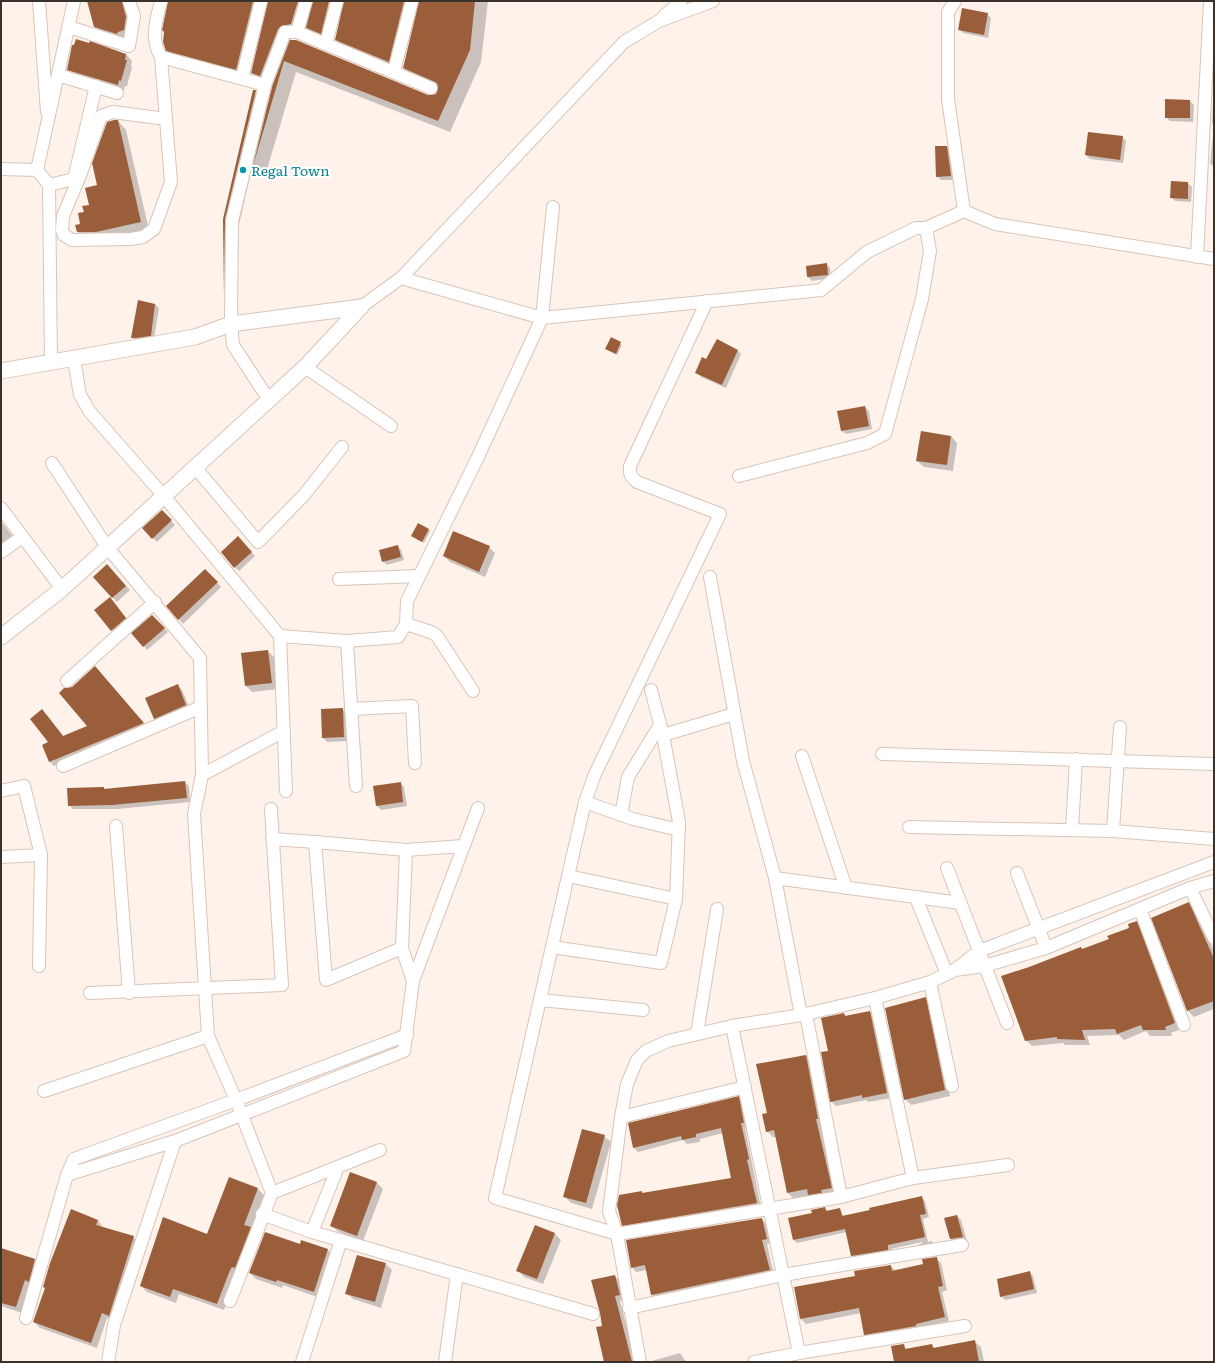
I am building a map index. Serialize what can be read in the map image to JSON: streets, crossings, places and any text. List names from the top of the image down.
{
  "places": ["Regal Town"]
}
